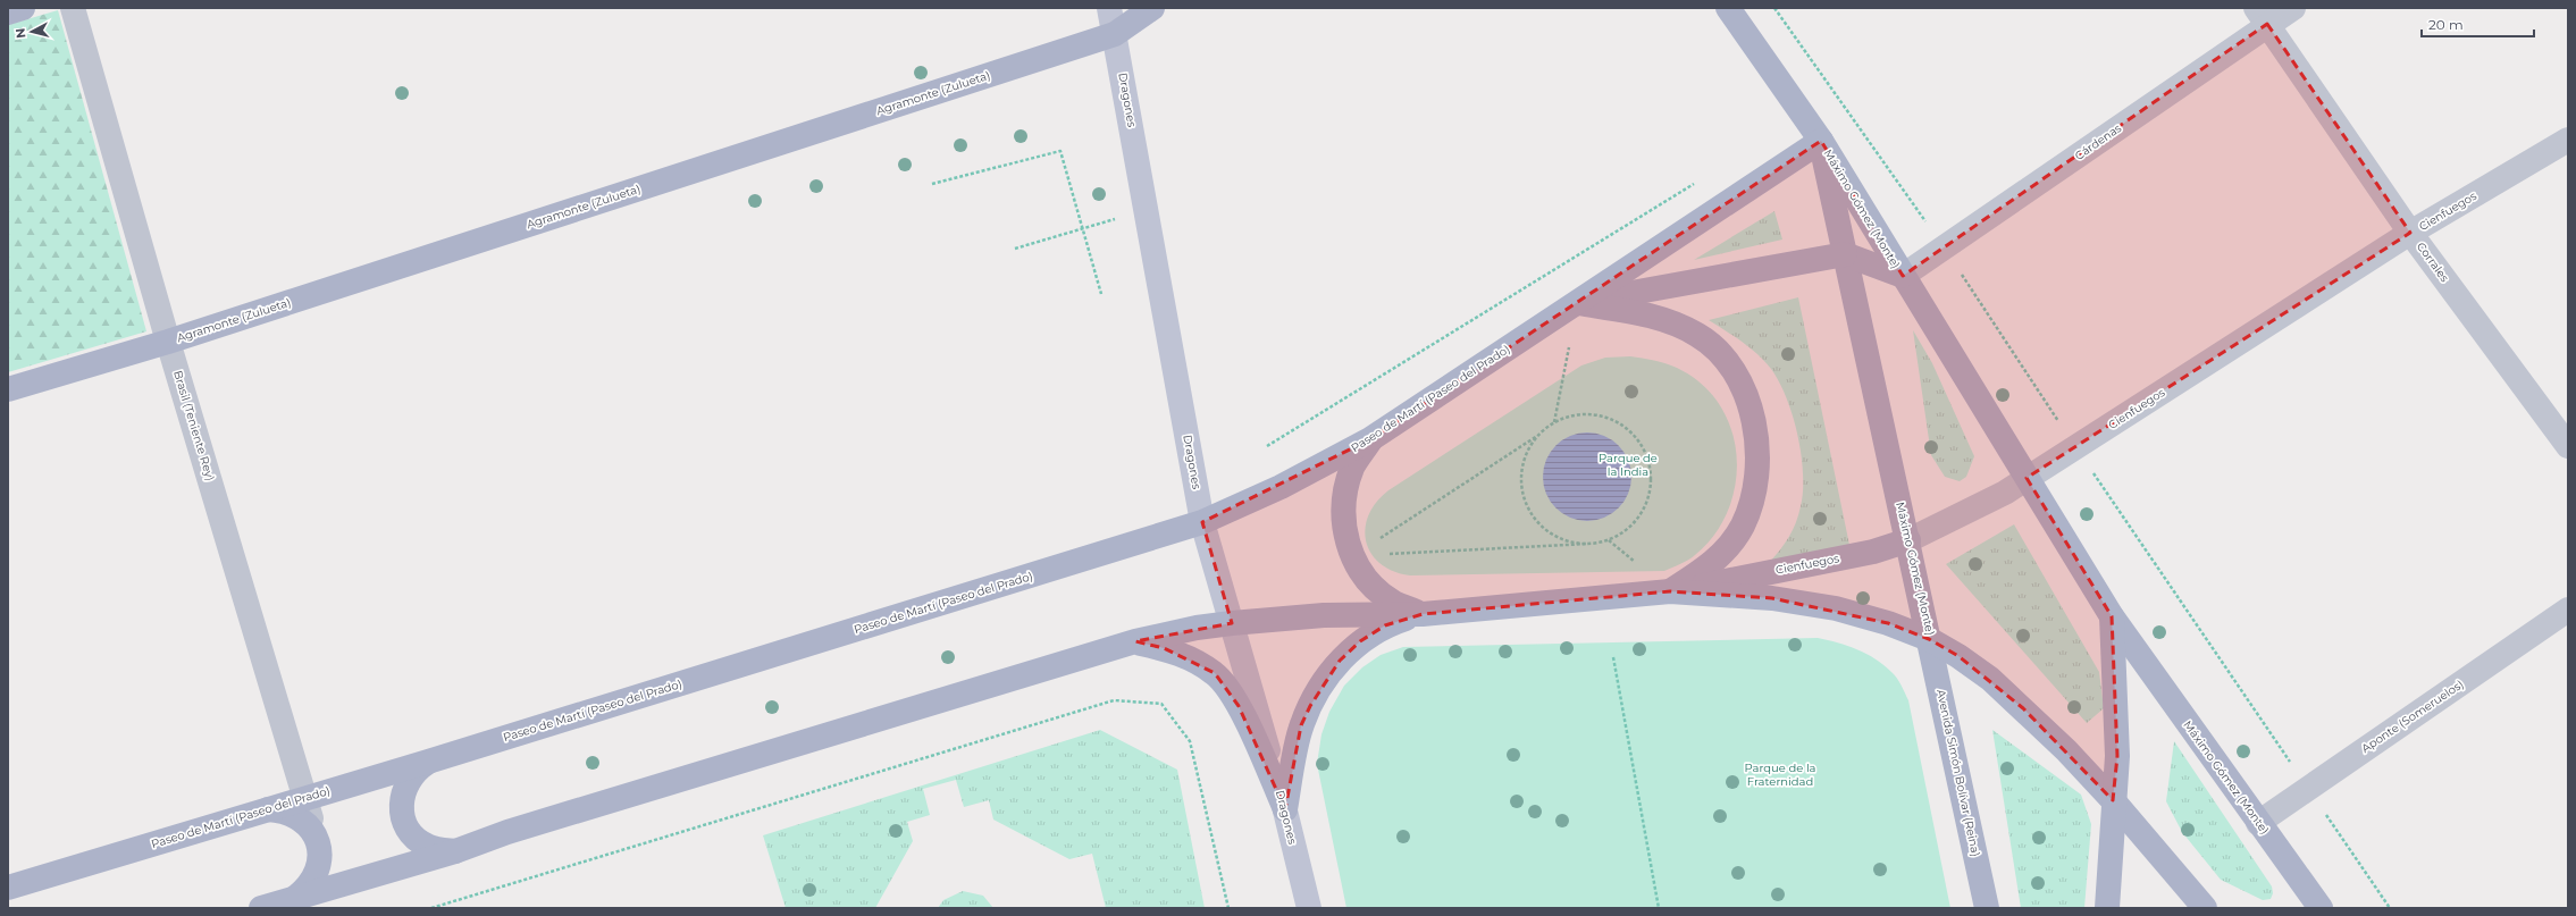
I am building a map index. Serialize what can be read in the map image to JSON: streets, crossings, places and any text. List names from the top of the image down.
{
  "streets": {
    "main road": [
      "Agramonte (Zulueta)",
      "Dragones",
      "Máximo Gómez (Monte)",
      "Cienfuegos",
      "Paseo de Martí (Paseo del Prado)",
      "Avenida Simón Bolívar (Reina)"
    ],
    "street": [
      "Cárdenas",
      "Corrales",
      "Brasil (Teniente Rey)",
      "Aponte (Someruelos)"
    ]
  },
  "crossings": [
    ["Agramonte (Zulueta)", "Dragones"],
    ["Agramonte (Zulueta)", "Brasil (Teniente Rey)"],
    ["Dragones", "Paseo de Martí (Paseo del Prado)"],
    ["Cárdenas", "Máximo Gómez (Monte)"],
    ["Cárdenas", "Corrales"],
    ["Máximo Gómez (Monte)", "Cienfuegos"],
    ["Máximo Gómez (Monte)", "Paseo de Martí (Paseo del Prado)"],
    ["Máximo Gómez (Monte)", "Aponte (Someruelos)"],
    ["Máximo Gómez (Monte)", "Avenida Simón Bolívar (Reina)"],
    ["Cienfuegos", "Corrales"],
    ["Paseo de Martí (Paseo del Prado)", "Brasil (Teniente Rey)"]
  ],
  "parks": ["Parque de la India", "Parque de la Fraternidad"],
  "scale_bar": "20 m",
  "north": "left"
}
